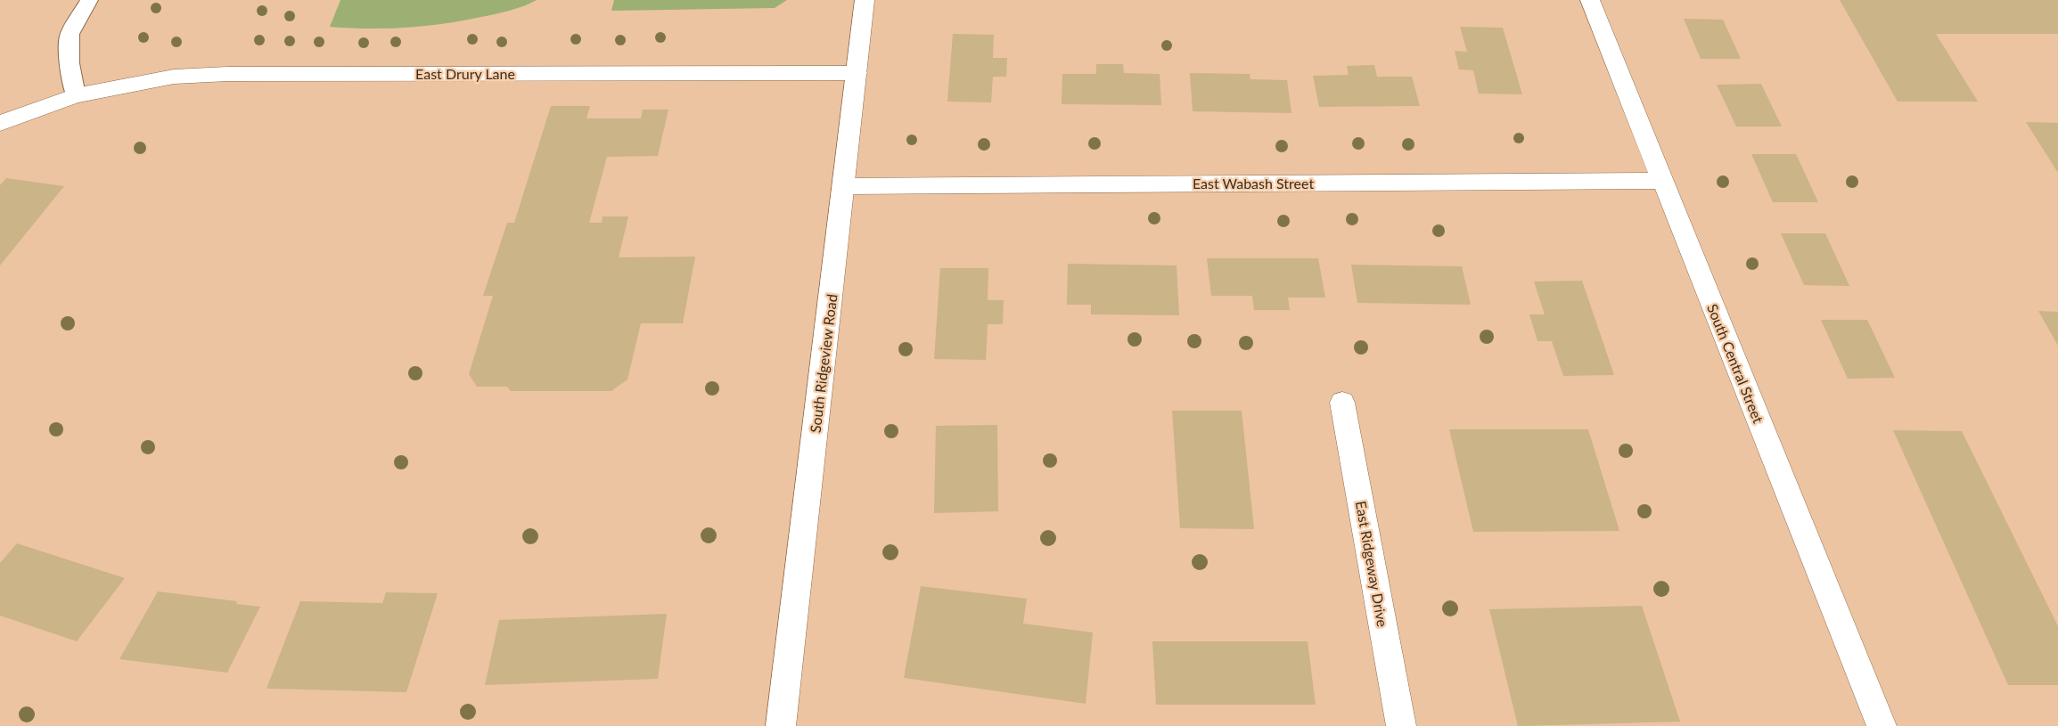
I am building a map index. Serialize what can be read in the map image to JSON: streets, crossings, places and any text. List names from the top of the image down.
{
  "streets": {
    "street": [
      "East Drury Lane",
      "East Wabash Street",
      "South Ridgeview Road",
      "South Central Street",
      "East Ridgeway Drive"
    ]
  },
  "crossings": [
    ["East Drury Lane", "South Ridgeview Road"],
    ["East Wabash Street", "South Ridgeview Road"],
    ["East Wabash Street", "South Central Street"]
  ]
}
